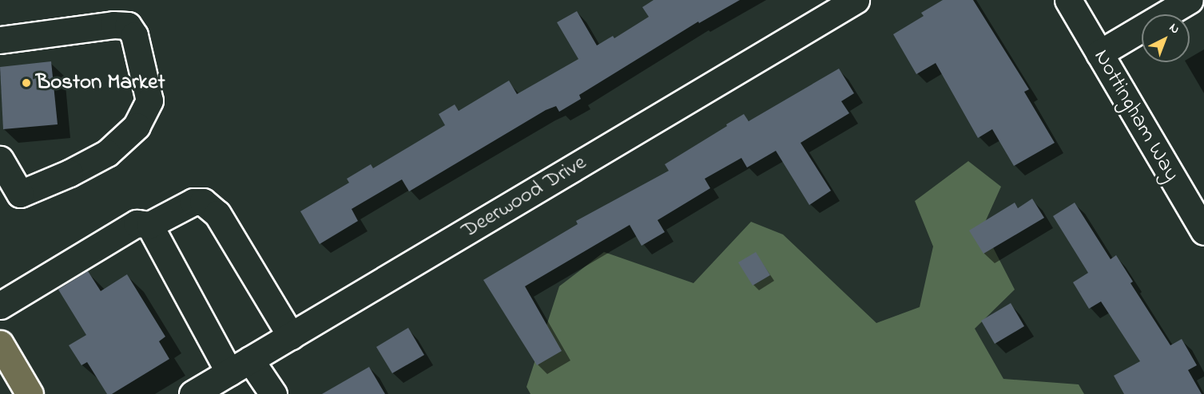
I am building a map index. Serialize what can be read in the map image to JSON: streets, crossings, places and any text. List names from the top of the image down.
{
  "streets": {
    "street": ["Nottingham Way", "Deerwood Drive"]
  },
  "places": ["Boston Market"],
  "north": "top right"
}
